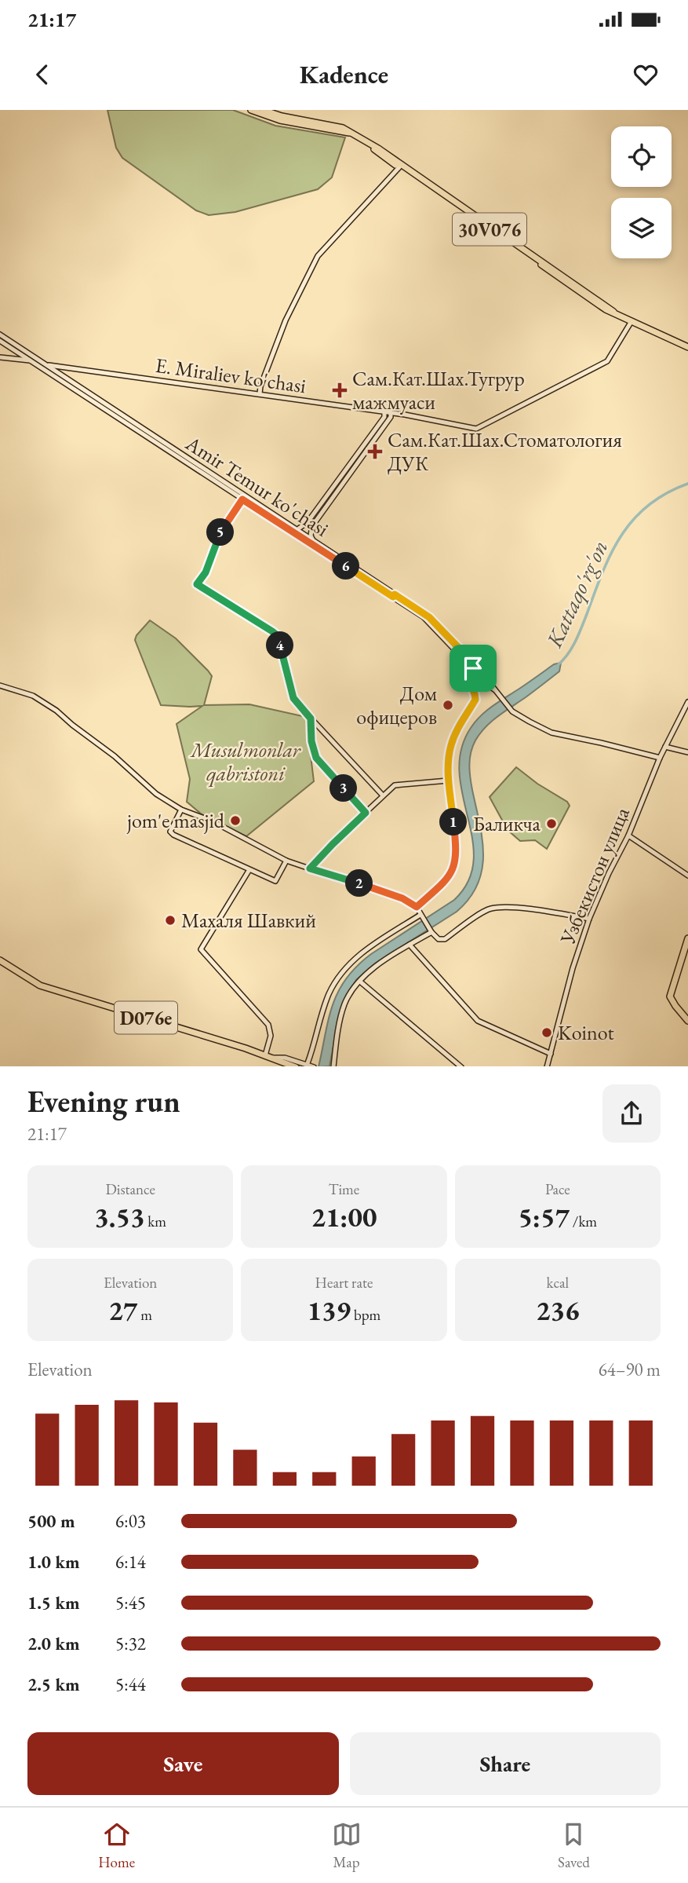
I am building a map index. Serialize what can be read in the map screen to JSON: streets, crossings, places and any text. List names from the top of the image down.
{
  "streets": {
    "main road": ["30V076", "D076e"],
    "street": ["E. Miraliev ko'chasi", "Amir Temur ko'chasi", "Узбекистон улица"]
  },
  "crossings": [
    ["30V076", "E. Miraliev ko'chasi"],
    ["E. Miraliev ko'chasi", "Amir Temur ko'chasi"],
    ["Amir Temur ko'chasi", "Узбекистон улица"]
  ],
  "water": ["Kattaqo'rg'on"],
  "parks": ["Musulmonlar qabristoni"],
  "places": {
    "health": ["Сам.Кат.Шах.Тугрур мажмуаси", "Сам.Кат.Шах.Стоматология ДУК"],
    "other": [
      "Дом офицеров",
      "jom'e masjid",
      "Баликча",
      "Махаля Шавкий",
      "Koinot"
    ]
  },
  "page": {
    "status": "21:17",
    "header": "Kadence",
    "pins": [
      "5",
      "6",
      "4",
      "3",
      "1",
      "2"
    ],
    "heading": ["Evening run", "21:17"],
    "stats": [
      ["Distance", "3.53 km"],
      ["Time", "21:00"],
      ["Pace", "5:57 /km"],
      ["Elevation", "27 m"],
      ["Heart rate", "139 bpm"],
      ["kcal", "236"]
    ],
    "chart": ["Elevation", "64–90 m"],
    "list": [
      {
        "name": "500 m",
        "note": "6:03"
      },
      {
        "name": "1.0 km",
        "note": "6:14"
      },
      {
        "name": "1.5 km",
        "note": "5:45"
      },
      {
        "name": "2.0 km",
        "note": "5:32"
      },
      {
        "name": "2.5 km",
        "note": "5:44"
      }
    ],
    "buttons": ["Save", "Share"],
    "tabs": ["Home", "Map", "Saved"]
  }
}
